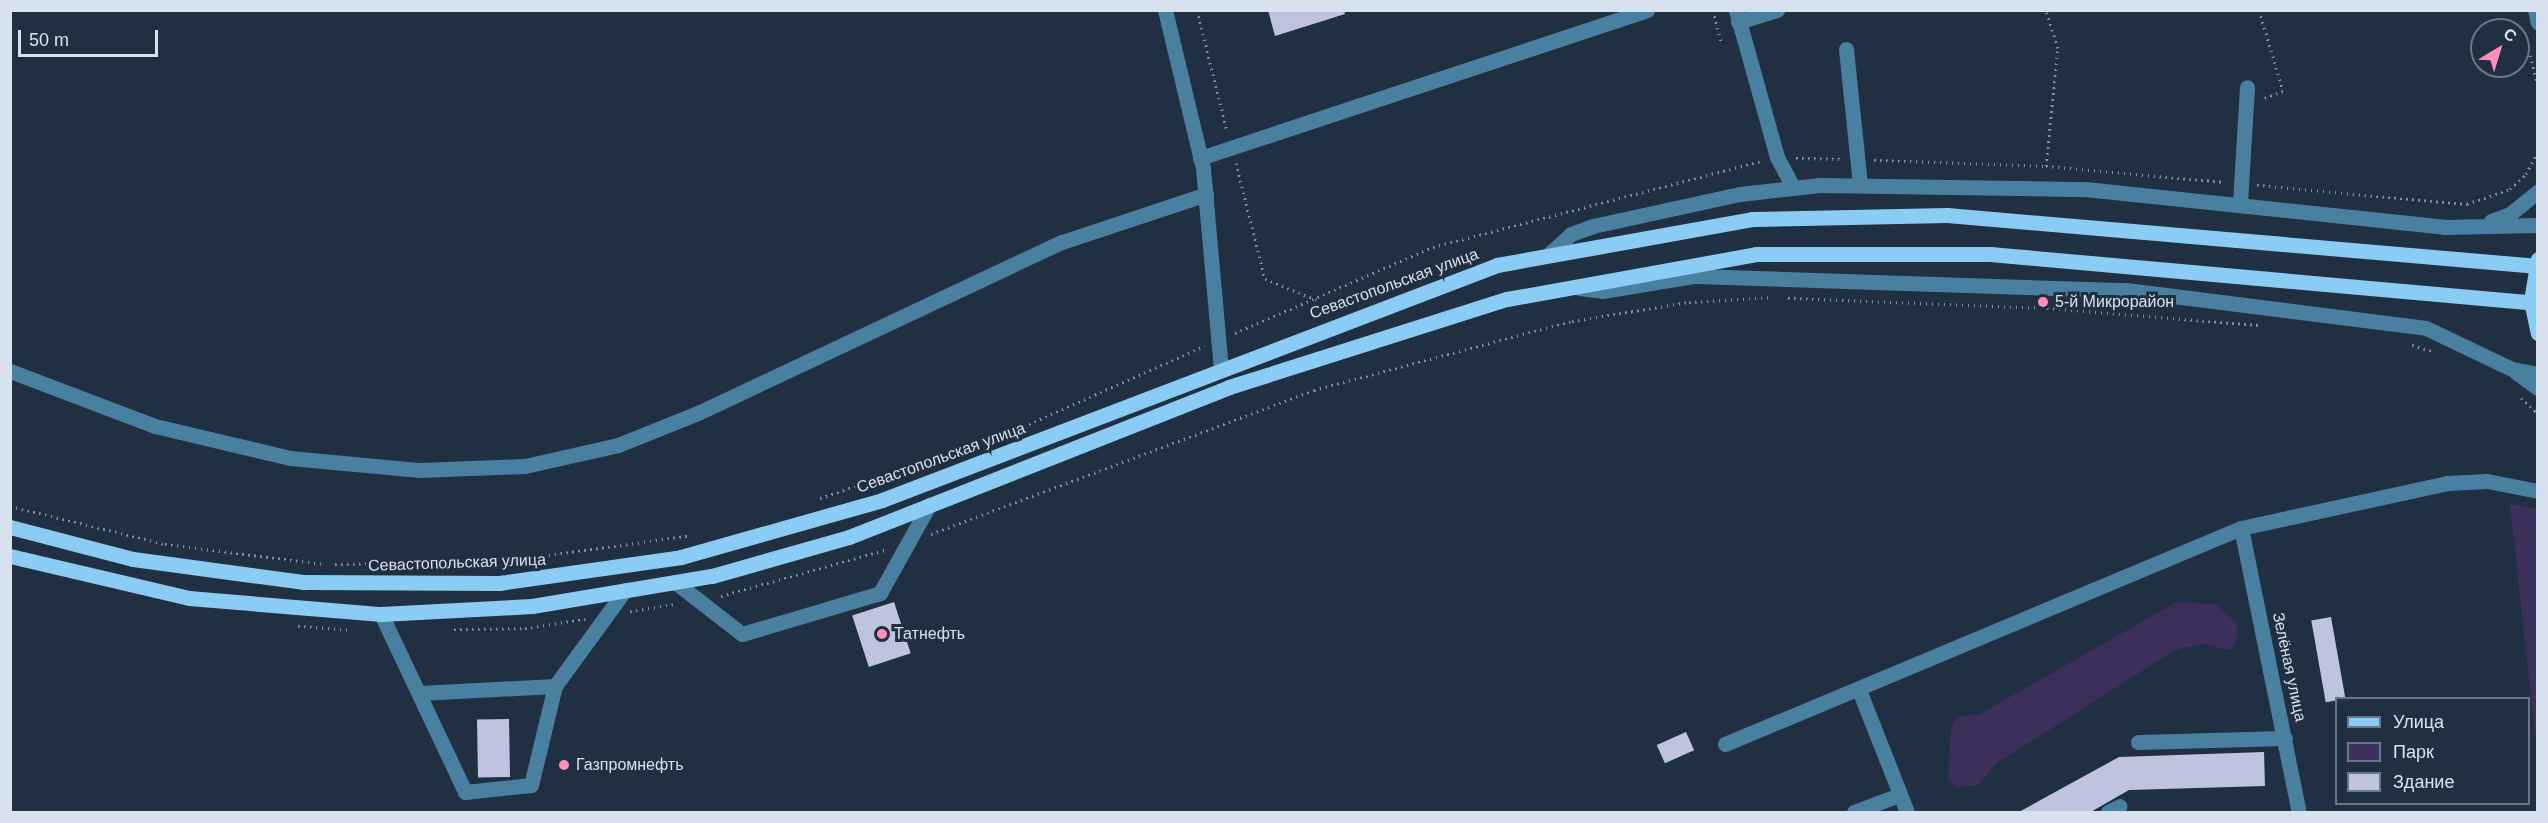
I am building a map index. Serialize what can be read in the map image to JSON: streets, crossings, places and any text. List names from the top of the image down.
{
  "streets": {
    "main road": ["Севастопольская улица"],
    "street": ["Зелёная улица"]
  },
  "places": ["5-й Микрорайон", "Татнефть", "Газпромнефть"],
  "legend": ["Улица", "Парк", "Здание"],
  "scale_bar": "50 m",
  "north": "top right"
}
